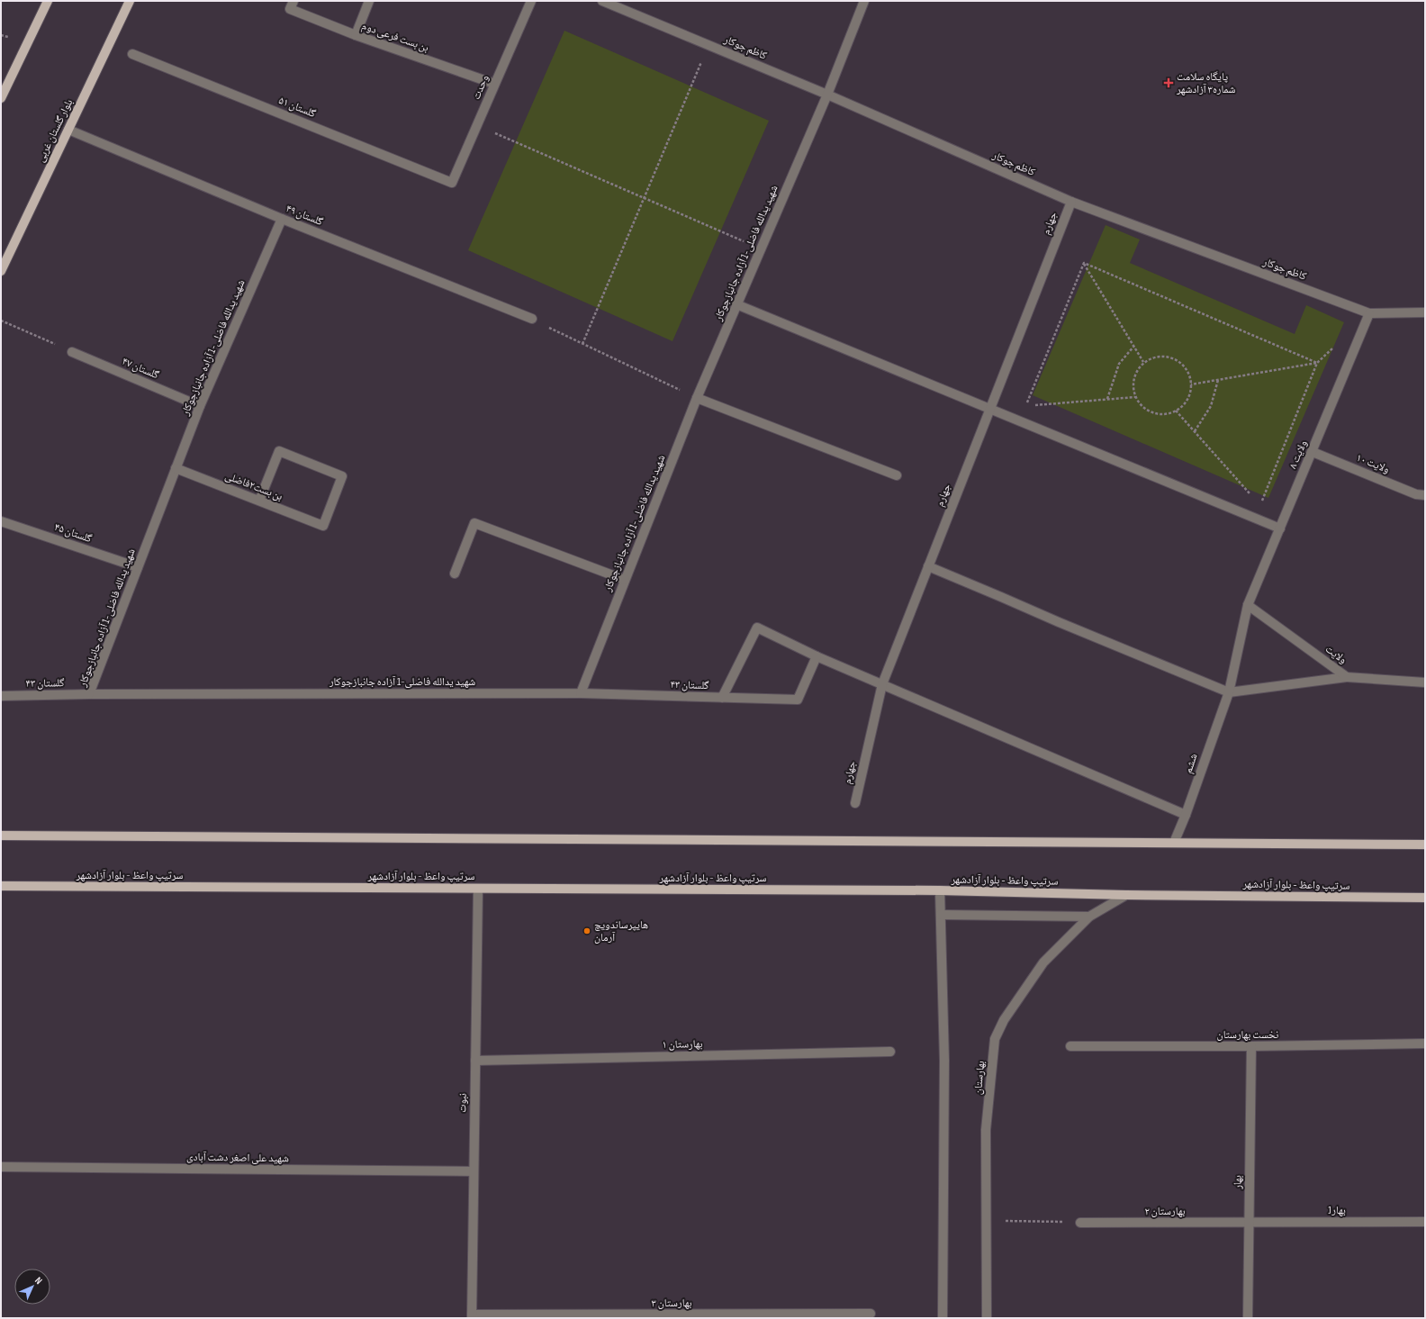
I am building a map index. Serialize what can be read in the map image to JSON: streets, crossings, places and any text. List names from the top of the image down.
{
  "streets": {
    "main road": ["بلوار گلستان غربی", "سرتیپ واعظ - بلوار آزادشهر"],
    "street": [
      "بن بست فرعی دوم",
      "کاظم جوکار",
      "وحدت",
      "گلستان ۵۱",
      "گلستان ۴۹",
      "جهارم",
      "شهید یدالله فاضلی-1 آزاده جانبازجوکار",
      "گلستان ۴۷",
      "ولایت ۸",
      "ولایت ۱۰",
      "بن بست۲فاضلی",
      "گلستان ۴۵",
      "ولایت",
      "گلستان ۴۳",
      "ششم",
      "نخست بهارستان",
      "بهارستان ۱",
      "بهارستان",
      "نبوت",
      "شهید علی اصغر دشت آبادی",
      "بهار",
      "بهار1",
      "بهارستان ۲",
      "بهارستان ۳"
    ]
  },
  "crossings": [
    ["بن بست فرعی دوم", "وحدت"],
    ["کاظم جوکار", "جهارم"],
    ["کاظم جوکار", "شهید یدالله فاضلی-1 آزاده جانبازجوکار"],
    ["کاظم جوکار", "ولایت ۸"],
    ["وحدت", "گلستان ۵۱"],
    ["بلوار گلستان غربی", "گلستان ۴۹"],
    ["گلستان ۴۹", "شهید یدالله فاضلی-1 آزاده جانبازجوکار"],
    ["شهید یدالله فاضلی-1 آزاده جانبازجوکار", "گلستان ۴۷"],
    ["شهید یدالله فاضلی-1 آزاده جانبازجوکار", "بن بست۲فاضلی"],
    ["شهید یدالله فاضلی-1 آزاده جانبازجوکار", "گلستان ۴۵"],
    ["شهید یدالله فاضلی-1 آزاده جانبازجوکار", "گلستان ۴۳"],
    ["ولایت ۸", "ولایت ۱۰"],
    ["ولایت ۸", "ولایت"],
    ["ولایت ۸", "ششم"],
    ["ولایت", "ششم"],
    ["سرتیپ واعظ - بلوار آزادشهر", "بهارستان"],
    ["سرتیپ واعظ - بلوار آزادشهر", "نبوت"],
    ["نخست بهارستان", "بهار"],
    ["بهارستان ۱", "نبوت"],
    ["نبوت", "شهید علی اصغر دشت آبادی"],
    ["نبوت", "بهارستان ۳"],
    ["بهار", "بهار1"],
    ["بهار", "بهارستان ۲"],
    ["بهار1", "بهارستان ۲"]
  ],
  "places": {
    "health": ["پایگاه سلامت شماره۳ آزادشهر"],
    "other": ["هایپرساندویچ آرمان"]
  },
  "north": "top right"
}
